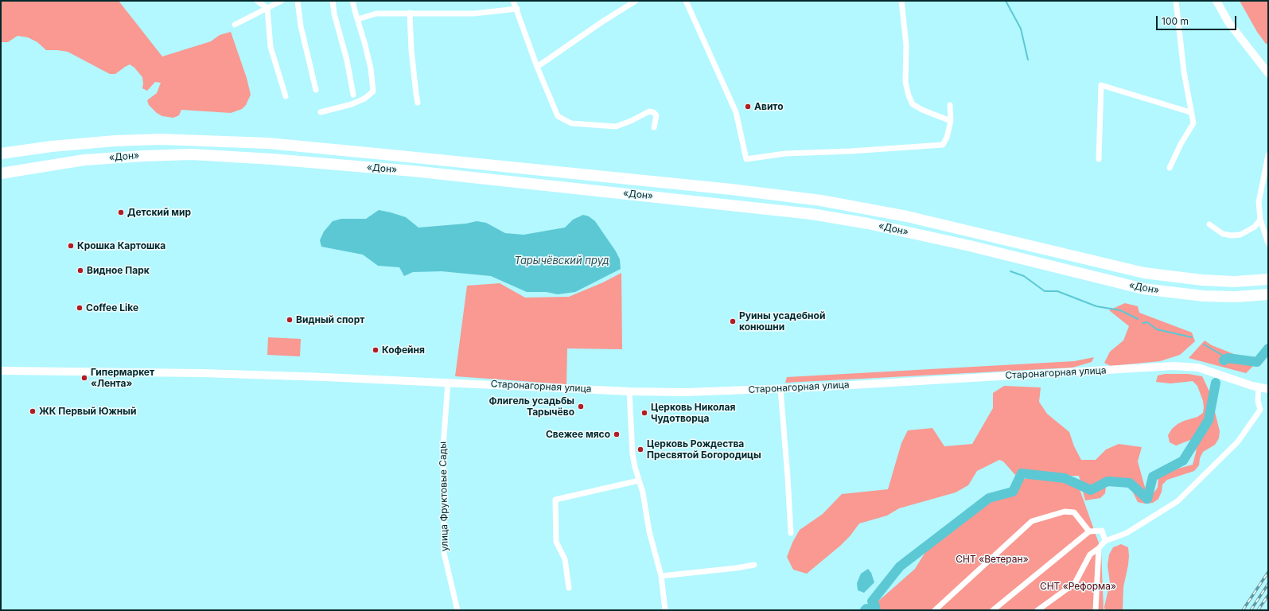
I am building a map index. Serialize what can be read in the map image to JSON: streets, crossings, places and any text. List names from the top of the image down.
{
  "streets": {
    "highway": ["«Дон»"],
    "main road": ["Старонагорная улица"],
    "street": ["улица Фруктовые Сады"]
  },
  "crossings": [
    ["Старонагорная улица", "улица Фруктовые Сады"]
  ],
  "water": ["Тарычёвский пруд"],
  "parks": ["СНТ «Ветеран»", "СНТ «Реформа»"],
  "places": [
    "Авито",
    "Детский мир",
    "Крошка Картошка",
    "Видное Парк",
    "Coffee Like",
    "Видный спорт",
    "Руины усадебной конюшни",
    "Кофейня",
    "Гипермаркет «Лента»",
    "Флигель усадьбы Тарычёво",
    "ЖК Первый Южный",
    "Церковь Николая Чудотворца",
    "Свежее мясо",
    "Церковь Рождества Пресвятой Богородицы"
  ],
  "scale_bar": "100 m"
}
